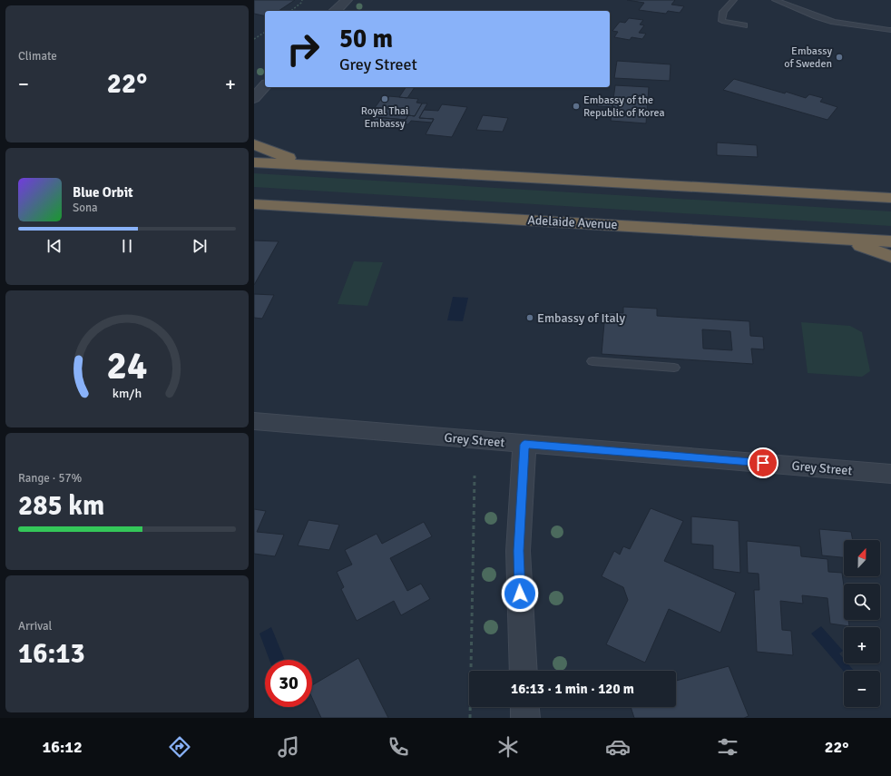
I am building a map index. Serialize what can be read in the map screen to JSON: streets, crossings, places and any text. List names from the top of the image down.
{
  "streets": {
    "highway": ["Adelaide Avenue"],
    "street": ["Grey Street"]
  },
  "places": [
    "Embassy of Sweden",
    "Royal Thai Embassy",
    "Embassy of the Republic of Korea",
    "Embassy of Italy"
  ],
  "north": "top",
  "page": {
    "tile": [
      "Climate",
      ["Range · 57%", "285 km"],
      ["Arrival", "16:13"]
    ],
    "turn": ["50 m", "Grey Street"],
    "heat": ["−", "22°", "+"],
    "song": ["Blue Orbit", "Sona"],
    "map_buttons": ["+", "−"],
    "limit": "30",
    "trip": "16:13 · 1 min · 120 m",
    "tabs": ["16:12", "22°"],
    "gauge": ["24", "km/h"]
  }
}
